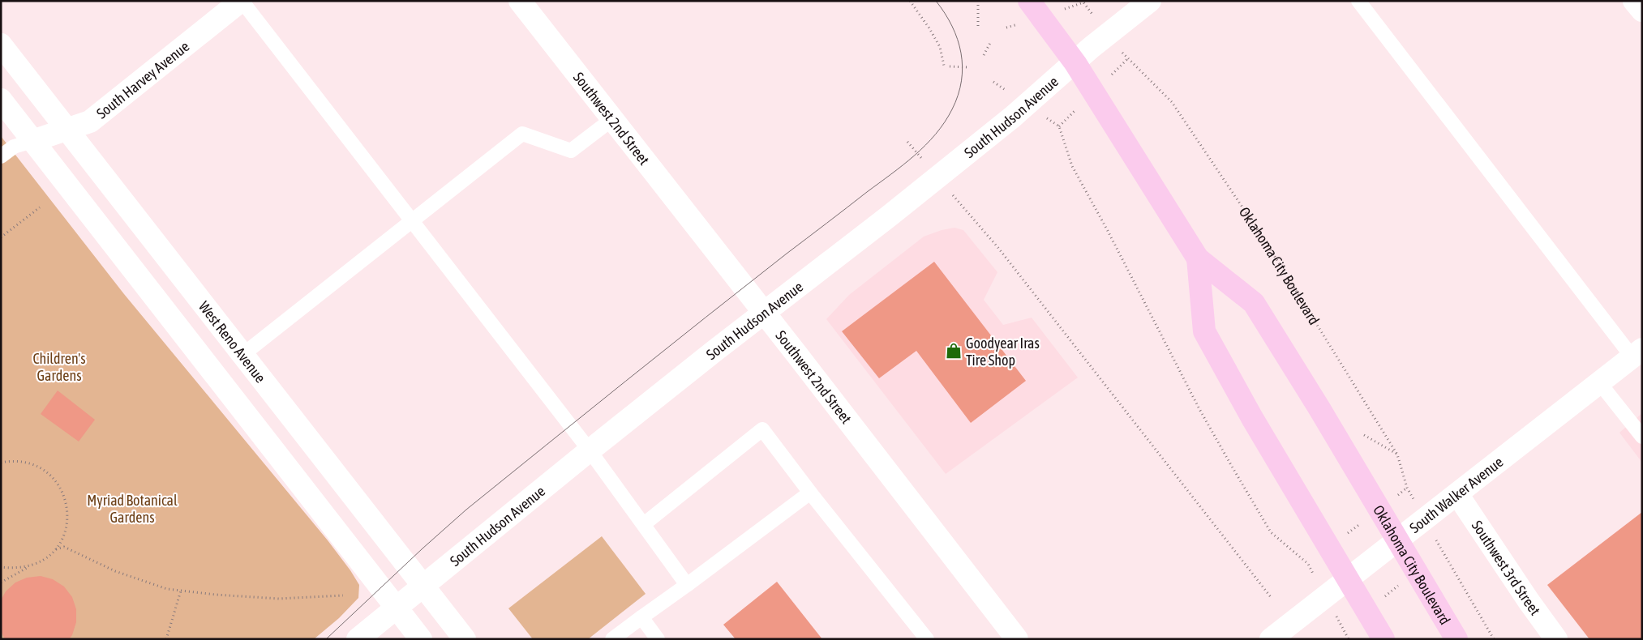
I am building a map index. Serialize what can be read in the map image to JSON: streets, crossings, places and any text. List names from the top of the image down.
{
  "streets": {
    "main road": [
      "South Harvey Avenue",
      "South Hudson Avenue",
      "Southwest 2nd Street",
      "Oklahoma City Boulevard",
      "West Reno Avenue",
      "South Walker Avenue",
      "Southwest 3rd Street"
    ]
  },
  "crossings": [
    ["South Harvey Avenue", "West Reno Avenue"],
    ["South Hudson Avenue", "Southwest 2nd Street"],
    ["South Hudson Avenue", "Oklahoma City Boulevard"],
    ["South Hudson Avenue", "West Reno Avenue"],
    ["Oklahoma City Boulevard", "South Walker Avenue"],
    ["South Walker Avenue", "Southwest 3rd Street"]
  ],
  "parks": ["Children's Gardens", "Myriad Botanical Gardens"],
  "places": {
    "shop": ["Goodyear Iras Tire Shop"]
  }
}
